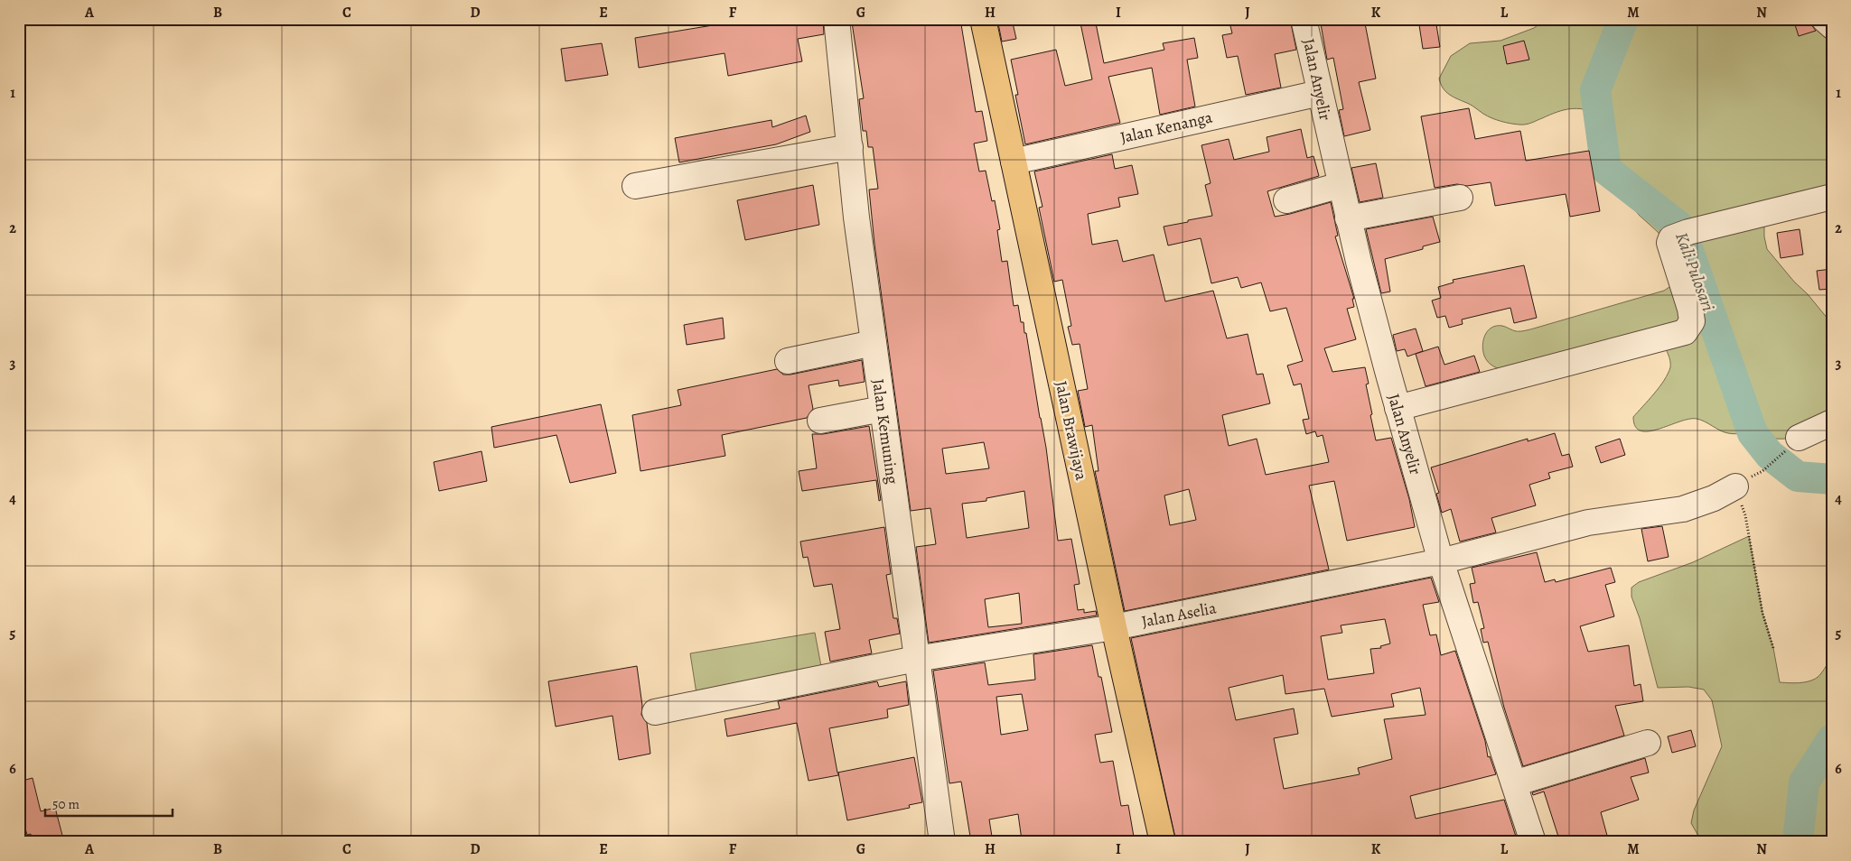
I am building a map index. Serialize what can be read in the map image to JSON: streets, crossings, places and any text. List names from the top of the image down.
{
  "streets": {
    "main road": ["Jalan Brawijaya"],
    "street": [
      "Jalan Anyelir",
      "Jalan Kenanga",
      "Jalan Kemuning",
      "Jalan Aselia"
    ]
  },
  "crossings": [
    ["Jalan Anyelir", "Jalan Kenanga"],
    ["Jalan Anyelir", "Jalan Aselia"],
    ["Jalan Kenanga", "Jalan Brawijaya"],
    ["Jalan Brawijaya", "Jalan Aselia"],
    ["Jalan Kemuning", "Jalan Aselia"]
  ],
  "water": ["Kali Pulosari"],
  "scale_bar": "50 m",
  "grid": {
    "columns": [
      "A",
      "B",
      "C",
      "D",
      "E",
      "F",
      "G",
      "H",
      "I",
      "J",
      "K",
      "L",
      "M",
      "N"
    ],
    "rows": [
      "1",
      "2",
      "3",
      "4",
      "5",
      "6"
    ]
  }
}
